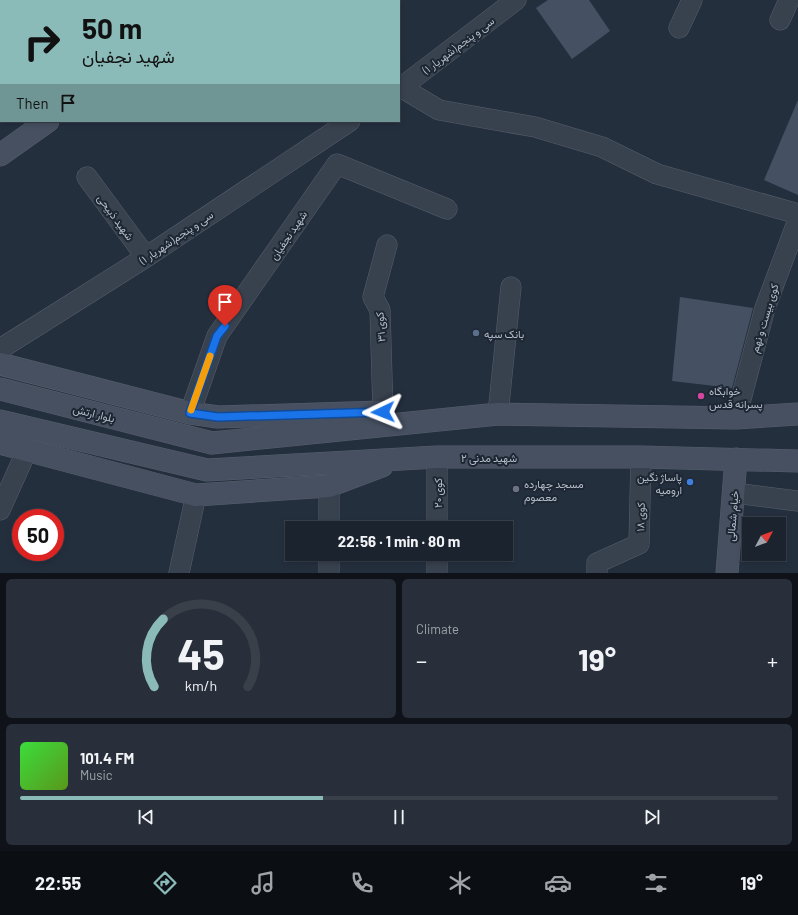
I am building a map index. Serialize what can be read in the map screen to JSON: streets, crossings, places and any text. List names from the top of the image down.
{
  "streets": {
    "main road": ["بلوار ارتش", "شهید مدنی ۲", "خیام شمالی"],
    "street": [
      "سی و پنجم(شهریار ۱)",
      "شهید ذبیحی",
      "شهید نجفیان",
      "کوی بیست و نهم",
      "کوی ۳۱",
      "کوی ۲۰",
      "کوی ۱۸"
    ]
  },
  "crossings": [
    ["سی و پنجم(شهریار ۱)", "شهید ذبیحی"],
    ["شهید مدنی ۲", "کوی ۲۰"],
    ["شهید مدنی ۲", "خیام شمالی"],
    ["شهید مدنی ۲", "کوی ۱۸"]
  ],
  "places": [
    "بانک سپه",
    "خوابگاە پسرانە قدس",
    "پاساژ نگین ارومیه",
    "مسجد چهارده معصوم"
  ],
  "north": "top right",
  "page": {
    "turn": ["50 m", "شهید نجفیان"],
    "then": "Then",
    "limit": "50",
    "trip": "22:56 · 1 min · 80 m",
    "tile": "Climate",
    "heat": ["−", "19°", "+"],
    "song": ["101.4 FM", "Music"],
    "tabs": ["22:55", "19°"],
    "gauge": ["45", "km/h"]
  }
}
